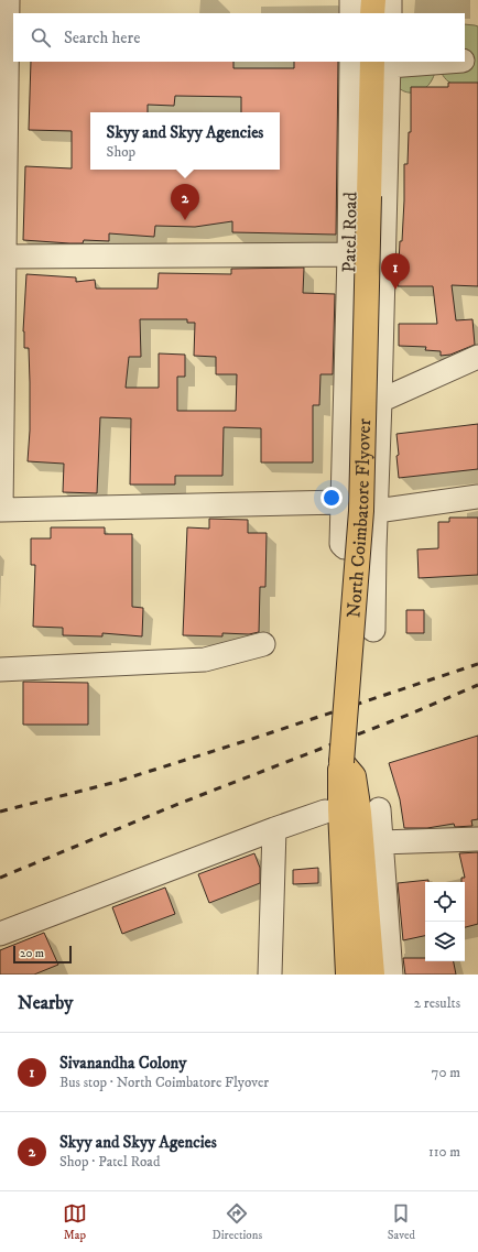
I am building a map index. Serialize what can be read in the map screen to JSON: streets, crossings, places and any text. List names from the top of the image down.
{
  "streets": {
    "main road": ["North Coimbatore Flyover"],
    "street": ["Patel Road"]
  },
  "scale_bar": "20 m",
  "page": {
    "search": "Search here",
    "popup": ["Skyy and Skyy Agencies", "Shop"],
    "pins": ["2", "1"],
    "scale": "20 m",
    "heading": ["Nearby", "2 results"],
    "list": [
      {
        "mark": "1",
        "name": "Sivanandha Colony",
        "note": "Bus stop · North Coimbatore Flyover",
        "value": "70 m"
      },
      {
        "mark": "2",
        "name": "Skyy and Skyy Agencies",
        "note": "Shop · Patel Road",
        "value": "110 m"
      }
    ],
    "nav": ["Map", "Directions", "Saved"]
  }
}
